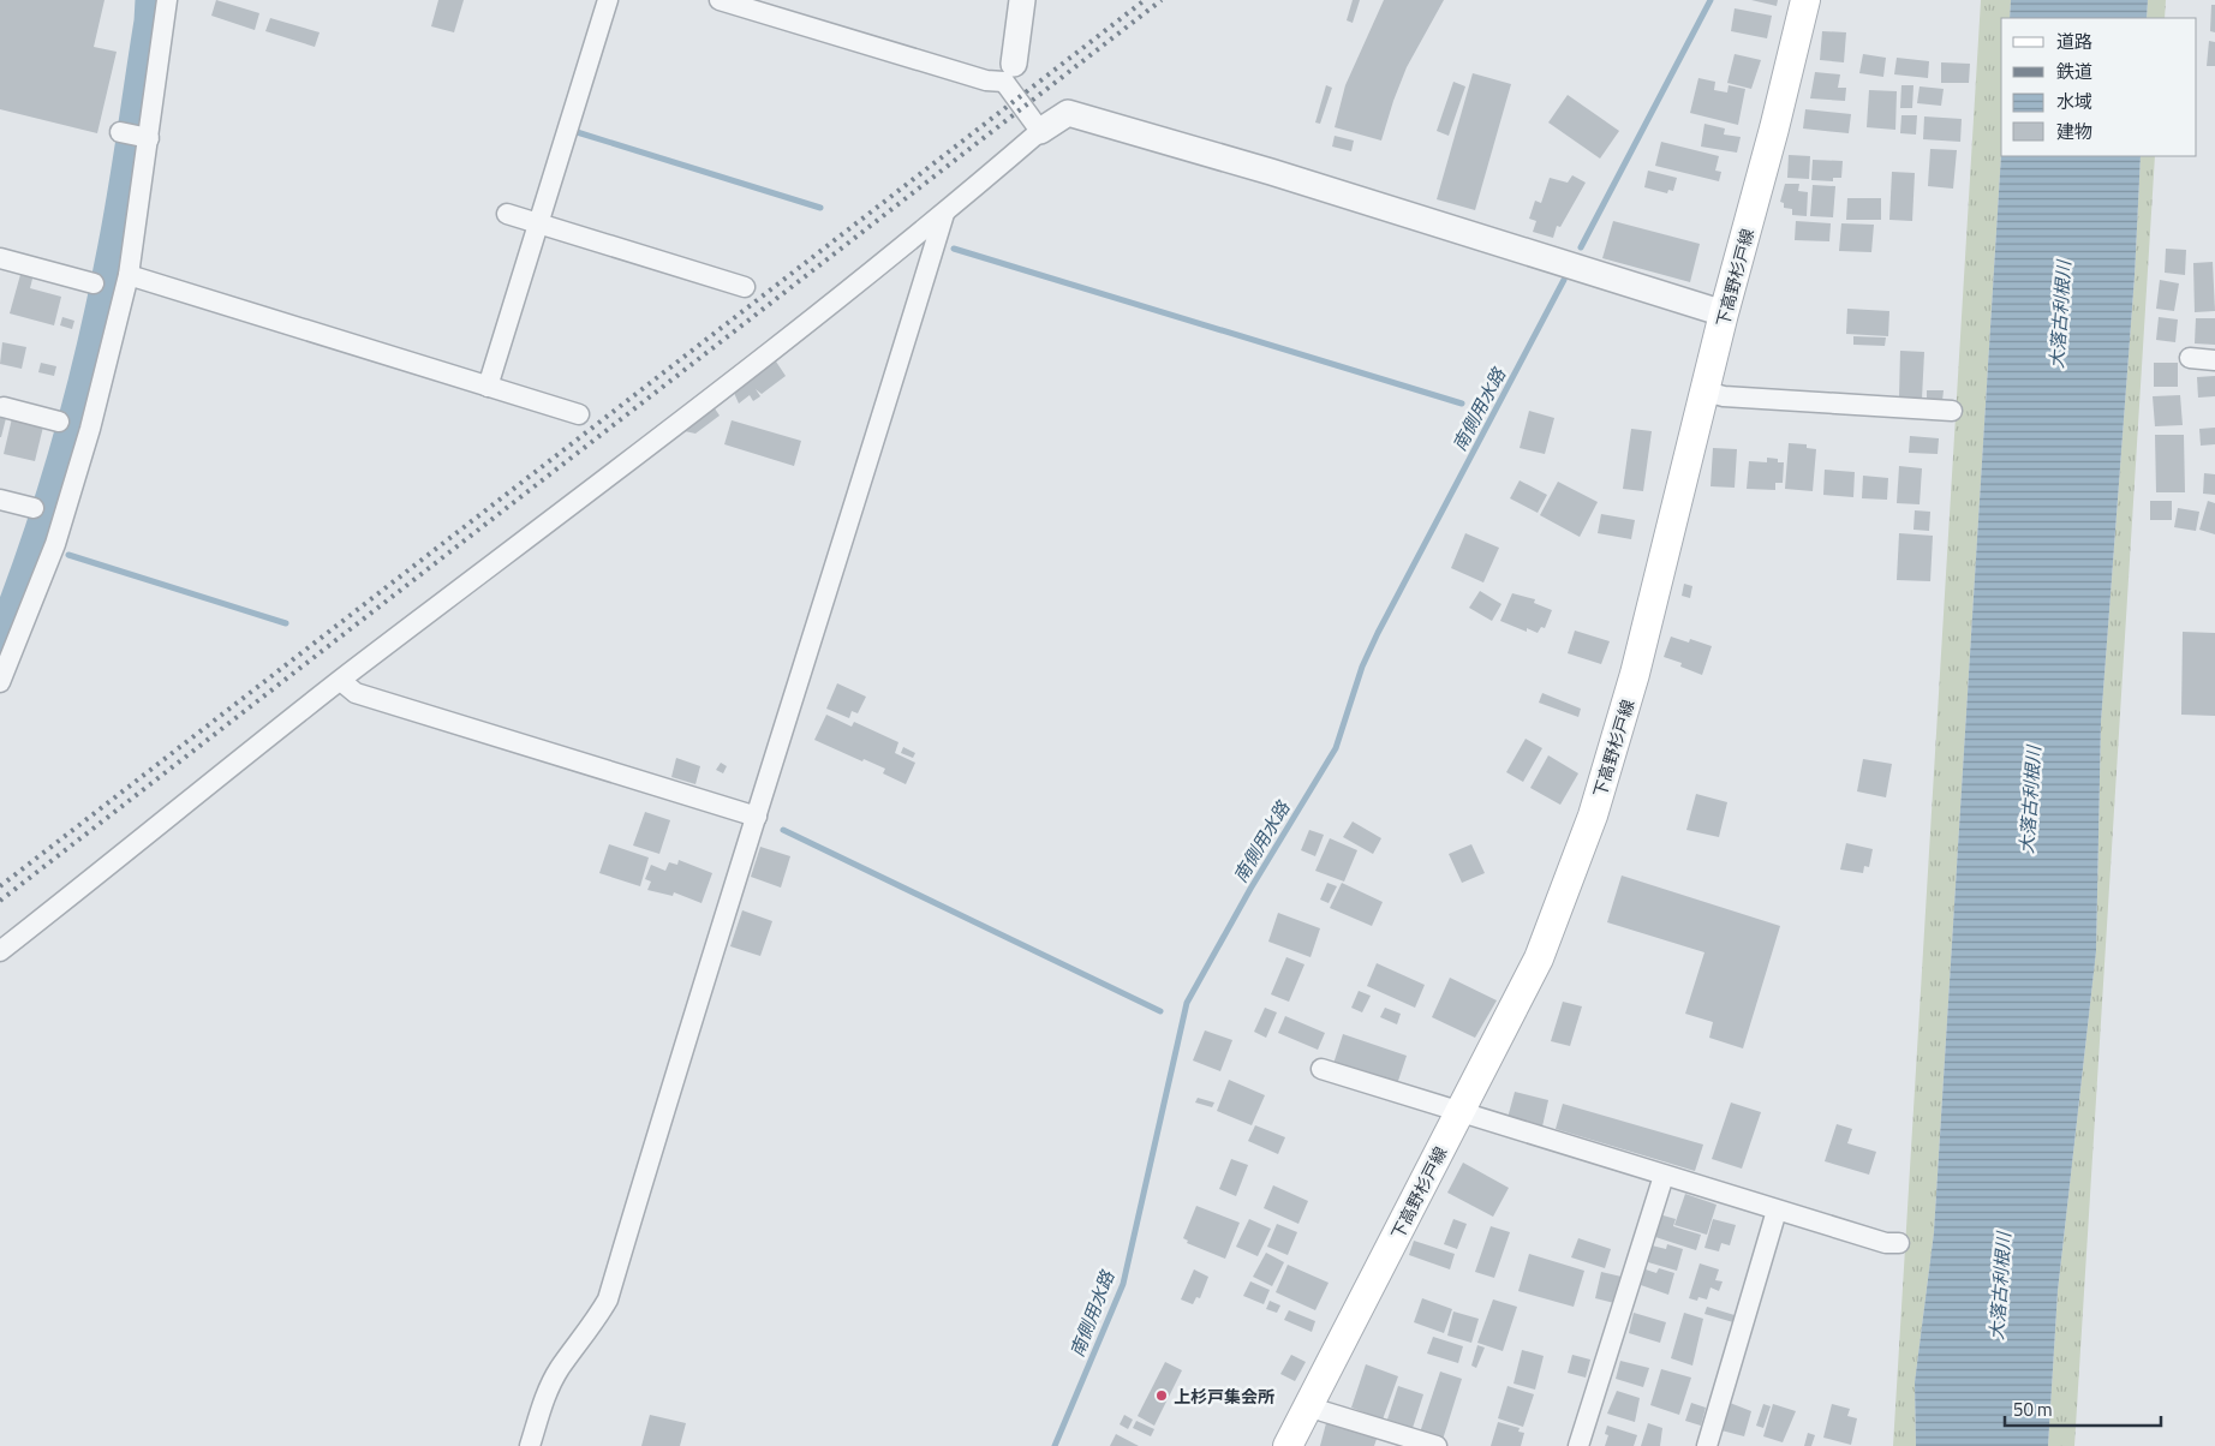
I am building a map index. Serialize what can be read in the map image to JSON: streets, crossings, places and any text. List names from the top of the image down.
{
  "streets": {
    "main road": ["下高野杉戸線"]
  },
  "water": ["大落古利根川", "南側用水路"],
  "places": ["上杉戸集会所"],
  "legend": [
    "道路",
    "鉄道",
    "水域",
    "建物"
  ],
  "scale_bar": "50 m"
}
